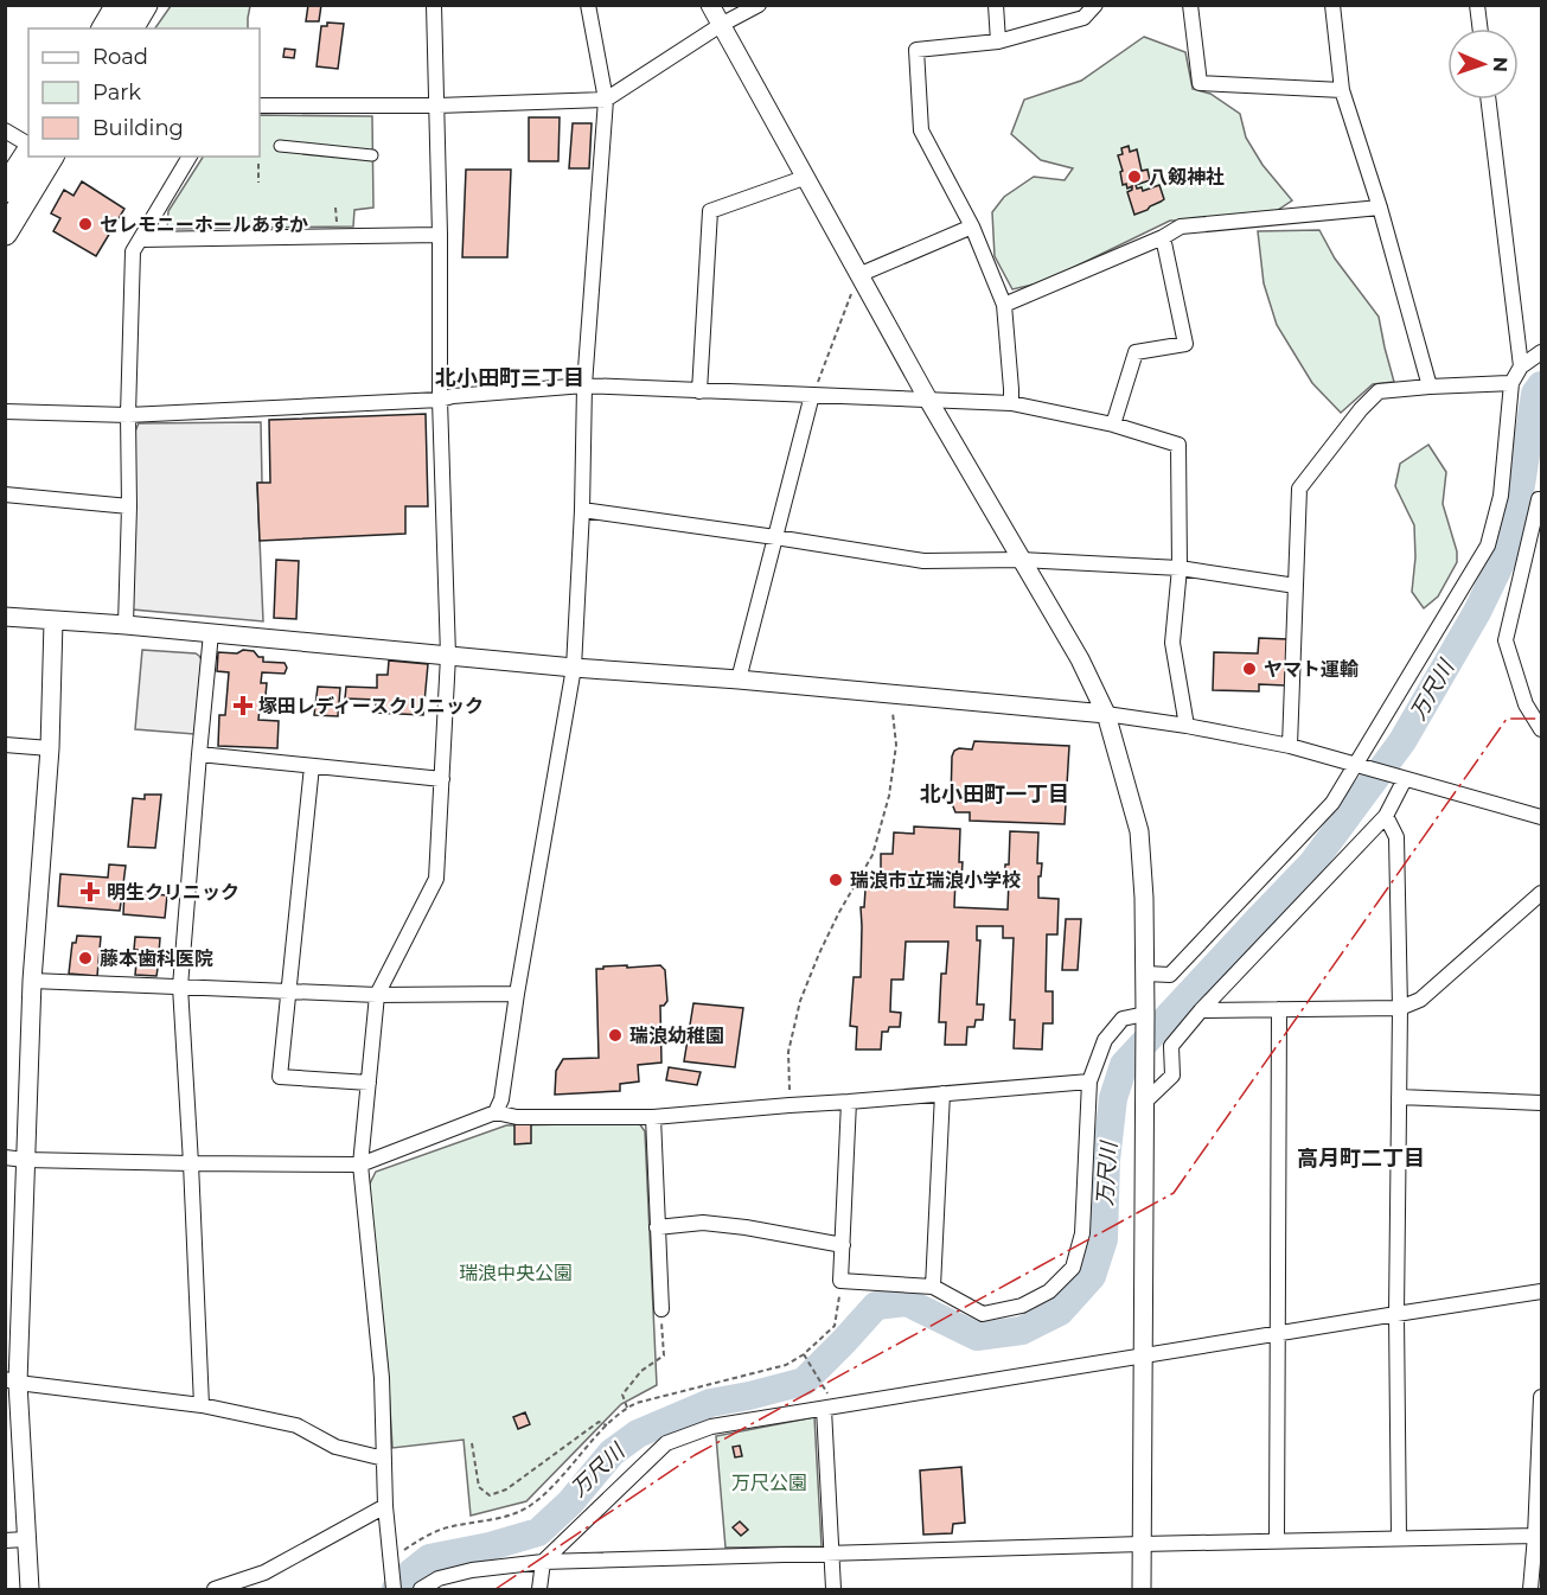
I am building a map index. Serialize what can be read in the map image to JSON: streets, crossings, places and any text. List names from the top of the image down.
{
  "districts": ["北小田町三丁目", "北小田町一丁目", "高月町二丁目"],
  "water": ["万尺川"],
  "parks": ["瑞浪中央公園", "万尺公園"],
  "places": {
    "other": [
      "八剱神社",
      "セレモニーホールあすか",
      "ヤマト運輸",
      "瑞浪市立瑞浪小学校",
      "藤本歯科医院",
      "瑞浪幼稚園"
    ],
    "health": ["塚田レディースクリニック", "明生クリニック"]
  },
  "legend": ["Road", "Park", "Building"],
  "north": "right"
}
